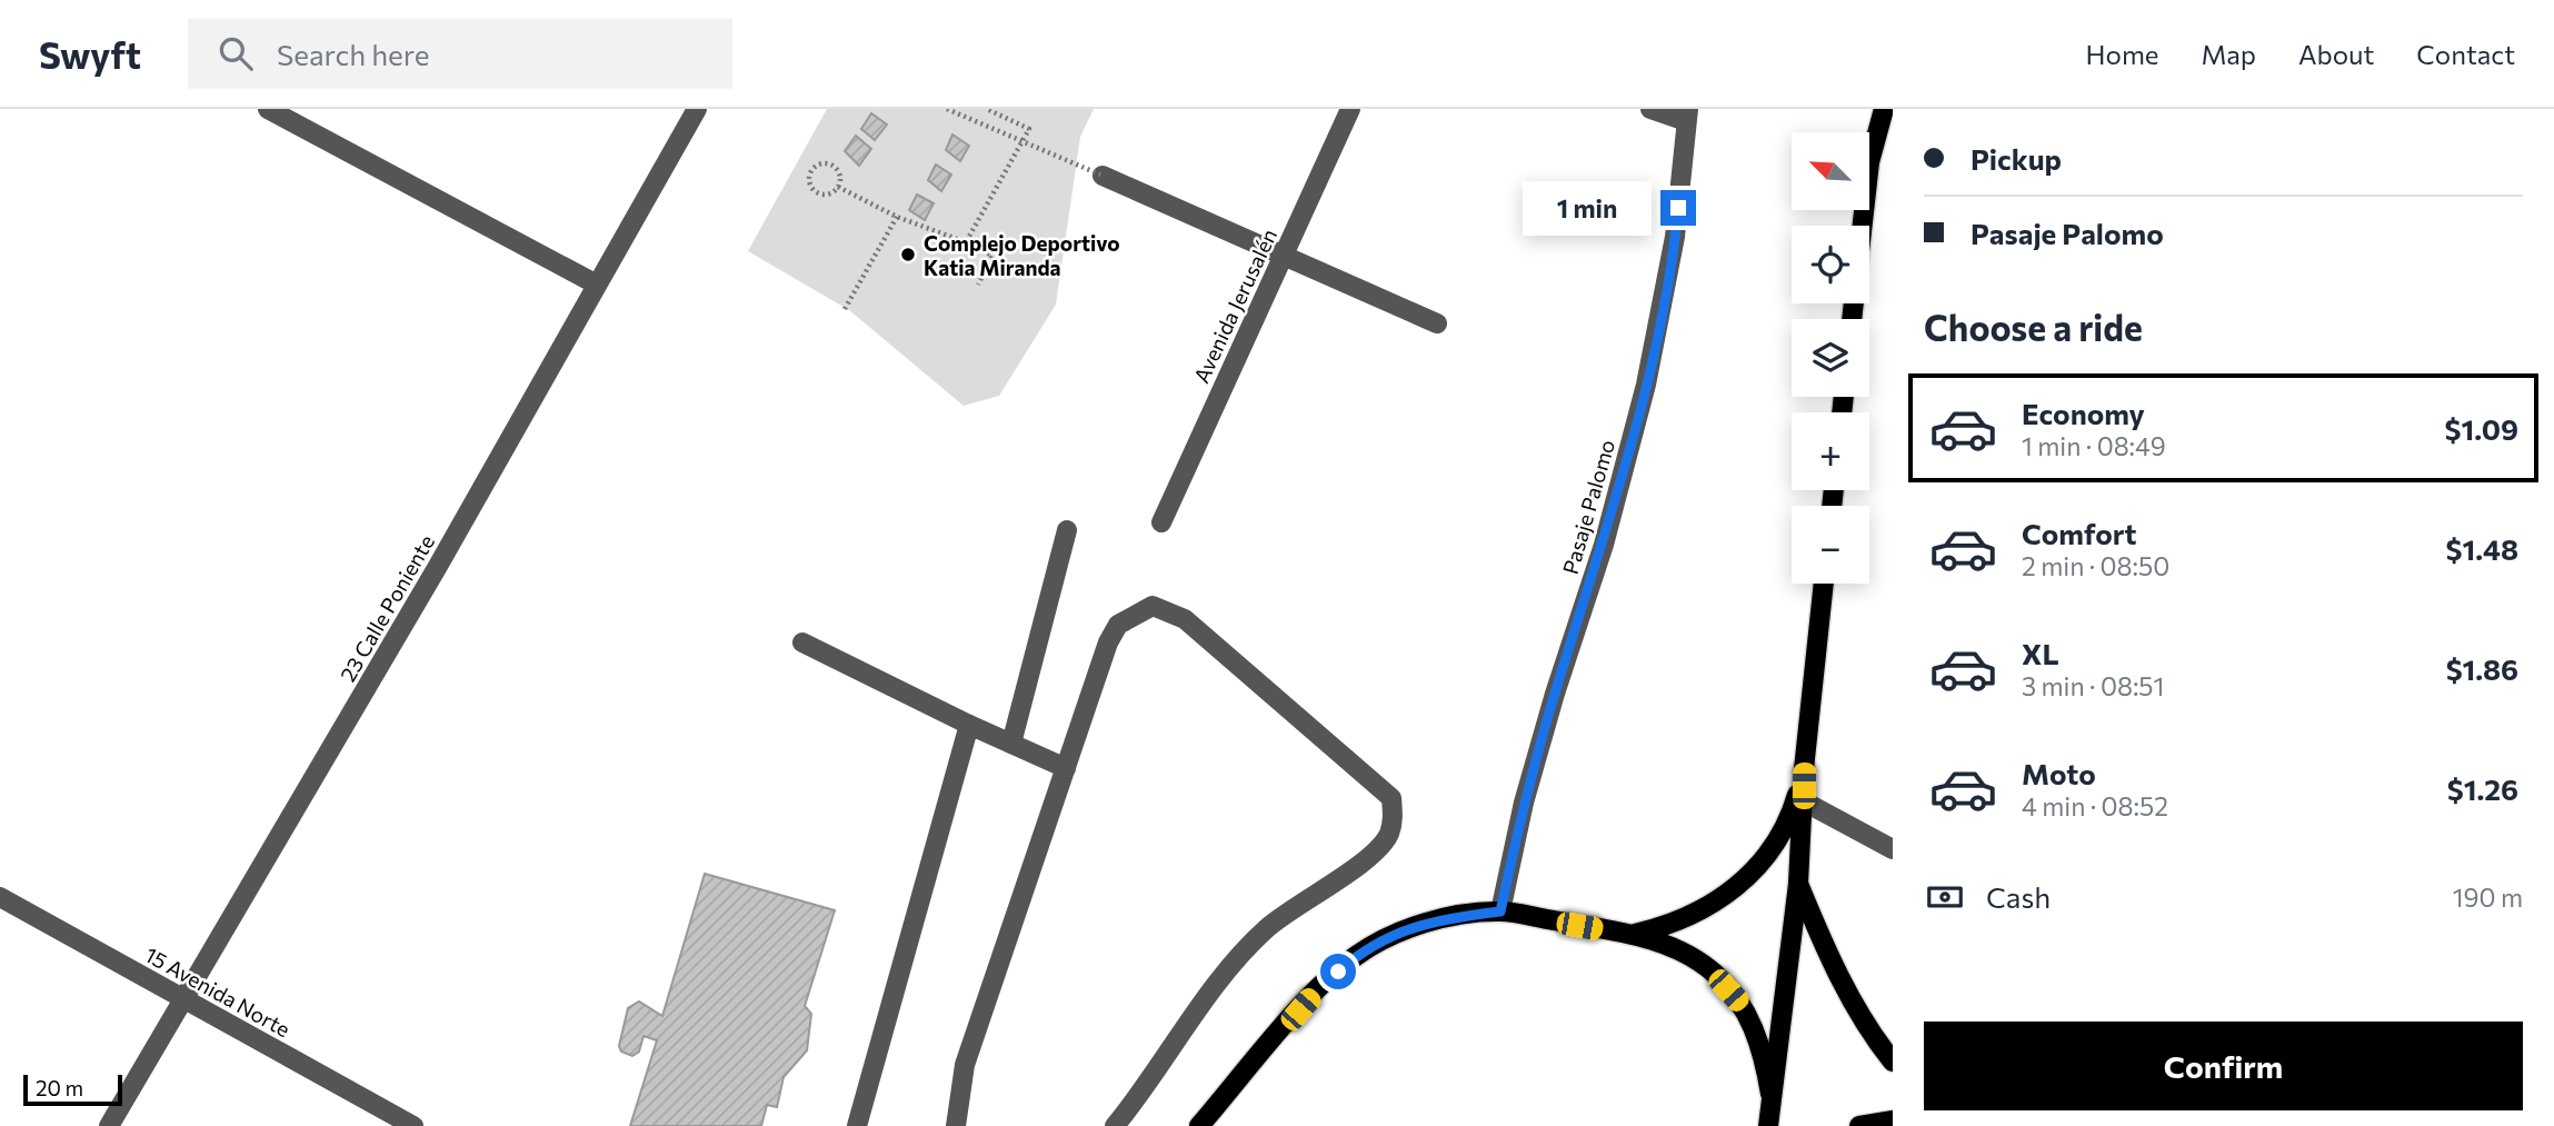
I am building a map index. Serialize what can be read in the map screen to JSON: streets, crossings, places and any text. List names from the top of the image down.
{
  "streets": {
    "street": [
      "Avenida Jerusalén",
      "Pasaje Palomo",
      "23 Calle Poniente",
      "15 Avenida Norte"
    ]
  },
  "crossings": [
    ["23 Calle Poniente", "15 Avenida Norte"]
  ],
  "places": ["Complejo Deportivo Katia Miranda"],
  "scale_bar": "20 m",
  "north": "top left",
  "page": {
    "header": "Swyft",
    "search": "Search here",
    "nav": [
      "Home",
      "Map",
      "About",
      "Contact"
    ],
    "banner": ["Pickup", "Pasaje Palomo"],
    "map_buttons": ["+", "−"],
    "bubble": "1 min",
    "heading": "Choose a ride",
    "list": [
      {
        "name": "Economy",
        "note": "1 min · 08:49",
        "value": "$1.09"
      },
      {
        "name": "Comfort",
        "note": "2 min · 08:50",
        "value": "$1.48"
      },
      {
        "name": "XL",
        "note": "3 min · 08:51",
        "value": "$1.86"
      },
      {
        "name": "Moto",
        "note": "4 min · 08:52",
        "value": "$1.26"
      }
    ],
    "pay": ["Cash", "190 m"],
    "buttons": "Confirm",
    "scale": "20 m"
  }
}
